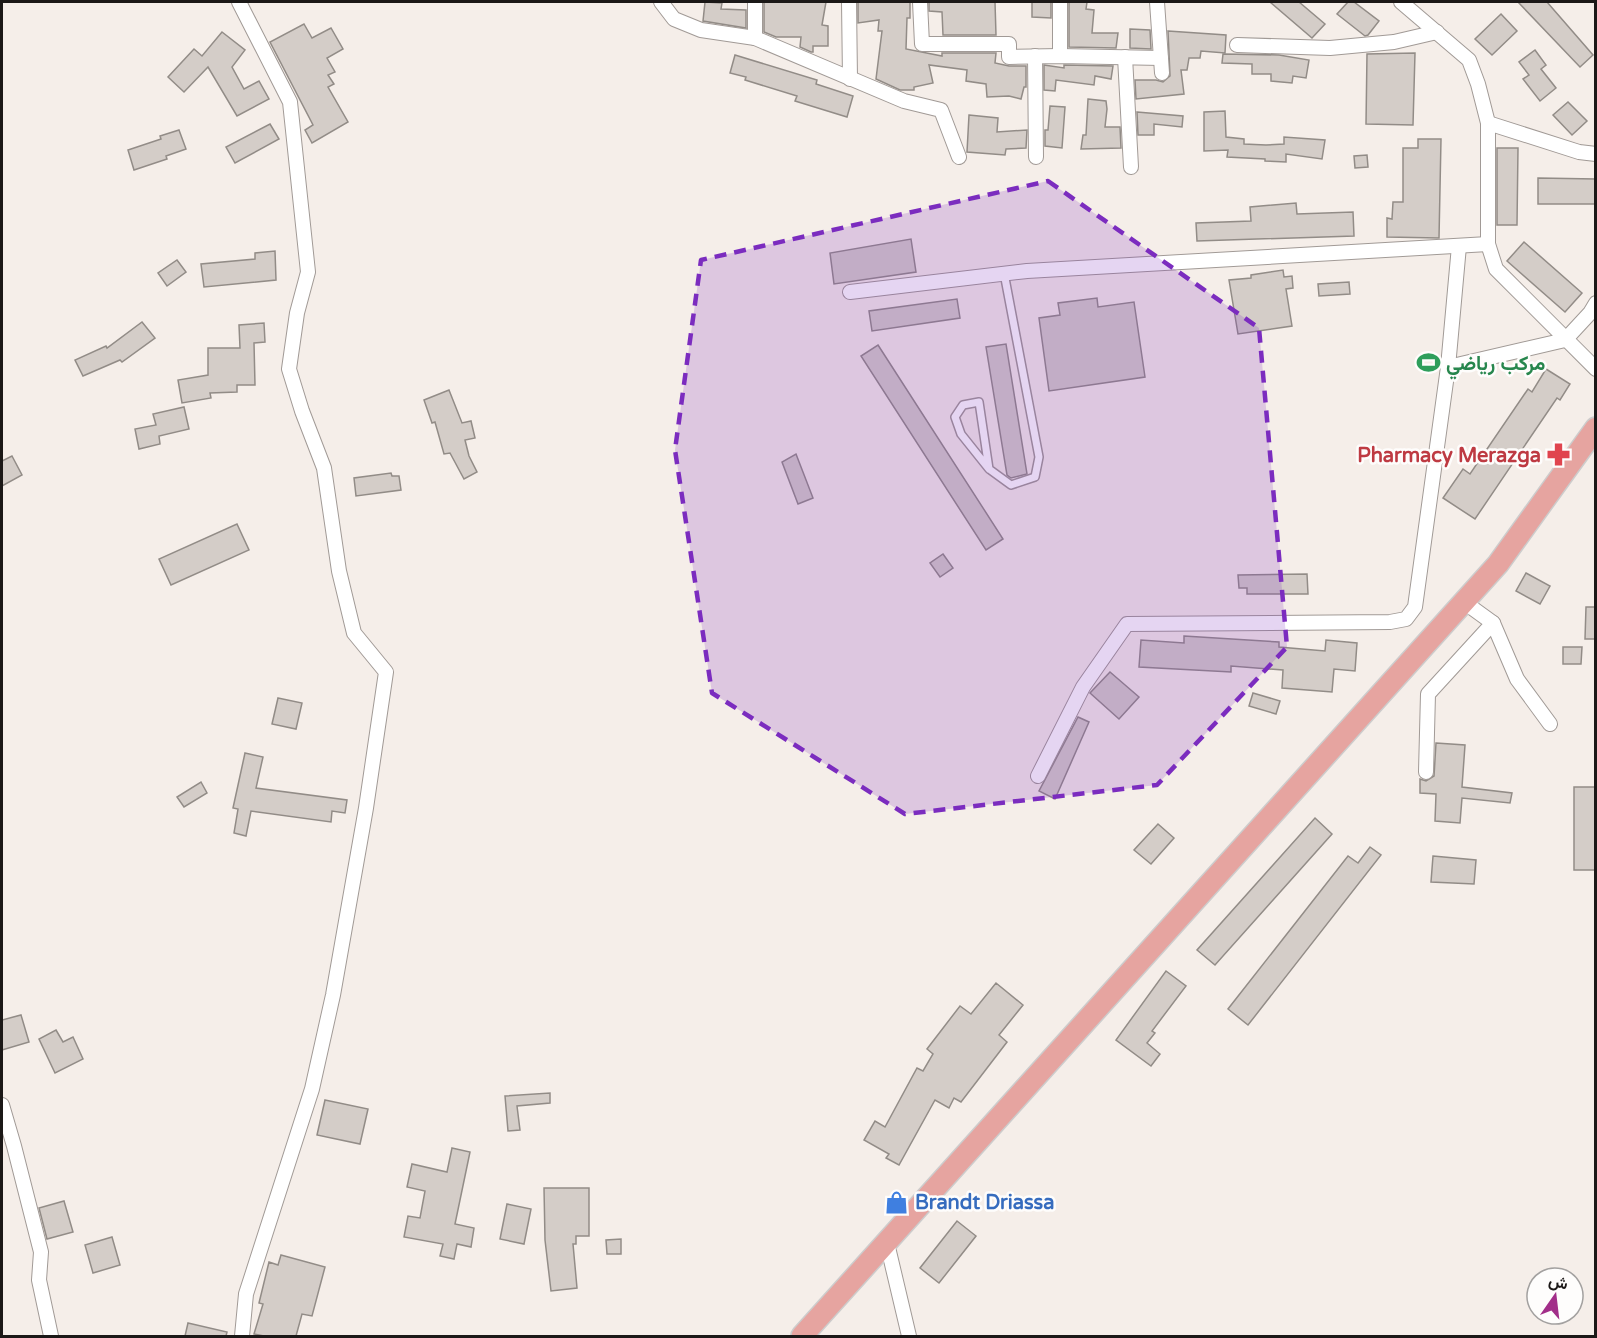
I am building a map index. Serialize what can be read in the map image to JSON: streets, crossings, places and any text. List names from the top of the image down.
{
  "places": {
    "sports": ["مركب رياضي"],
    "pharmacy": ["Pharmacy Merazga"],
    "shop": ["Brandt Driassa"]
  },
  "north": "top"
}
